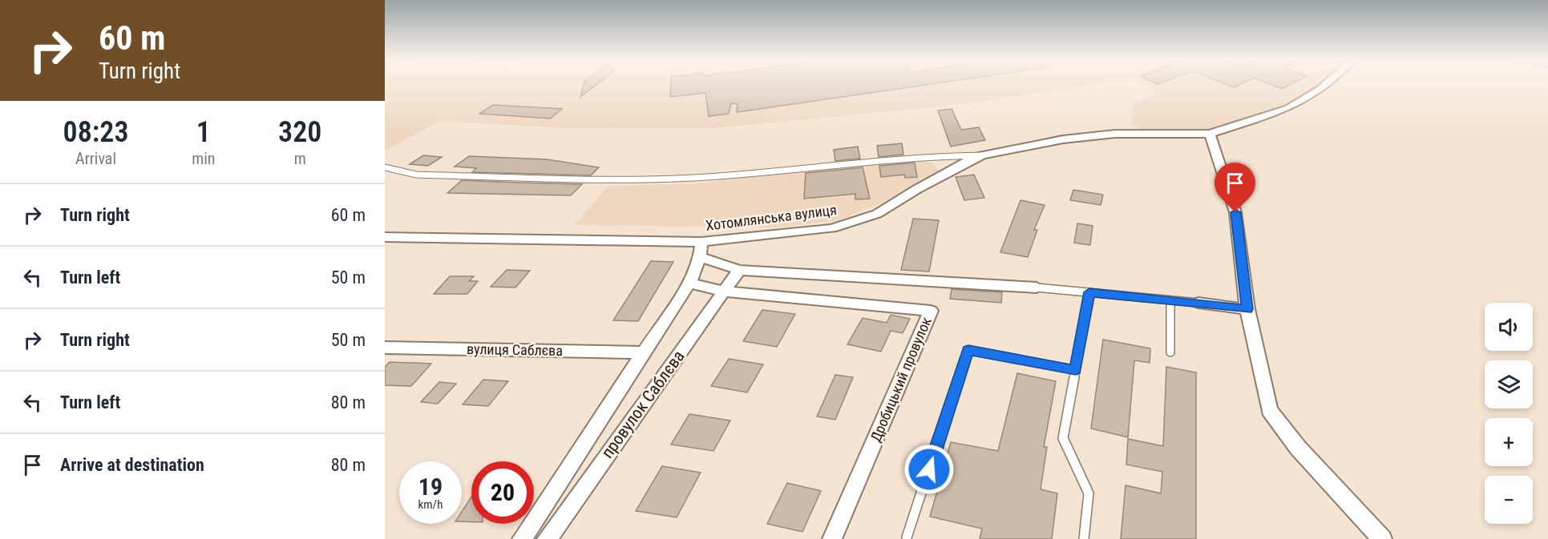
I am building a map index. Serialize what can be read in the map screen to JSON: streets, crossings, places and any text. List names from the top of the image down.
{
  "streets": {
    "street": [
      "Хотомлянська вулиця",
      "вулиця Саблєва",
      "Дробицький провулок",
      "провулок Саблєва"
    ]
  },
  "crossings": [
    ["Дробицький провулок", "провулок Саблєва"]
  ],
  "page": {
    "turn": ["60 m", "Turn right"],
    "eta": [
      "08:23",
      "Arrival",
      "1",
      "min",
      "320",
      "m"
    ],
    "list": [
      {
        "name": "Turn right",
        "value": "60 m"
      },
      {
        "name": "Turn left",
        "value": "50 m"
      },
      {
        "name": "Turn right",
        "value": "50 m"
      },
      {
        "name": "Turn left",
        "value": "80 m"
      },
      {
        "name": "Arrive at destination",
        "value": "80 m"
      }
    ],
    "map_buttons": ["+", "−"],
    "speed": "19 km/h",
    "limit": "20"
  }
}
